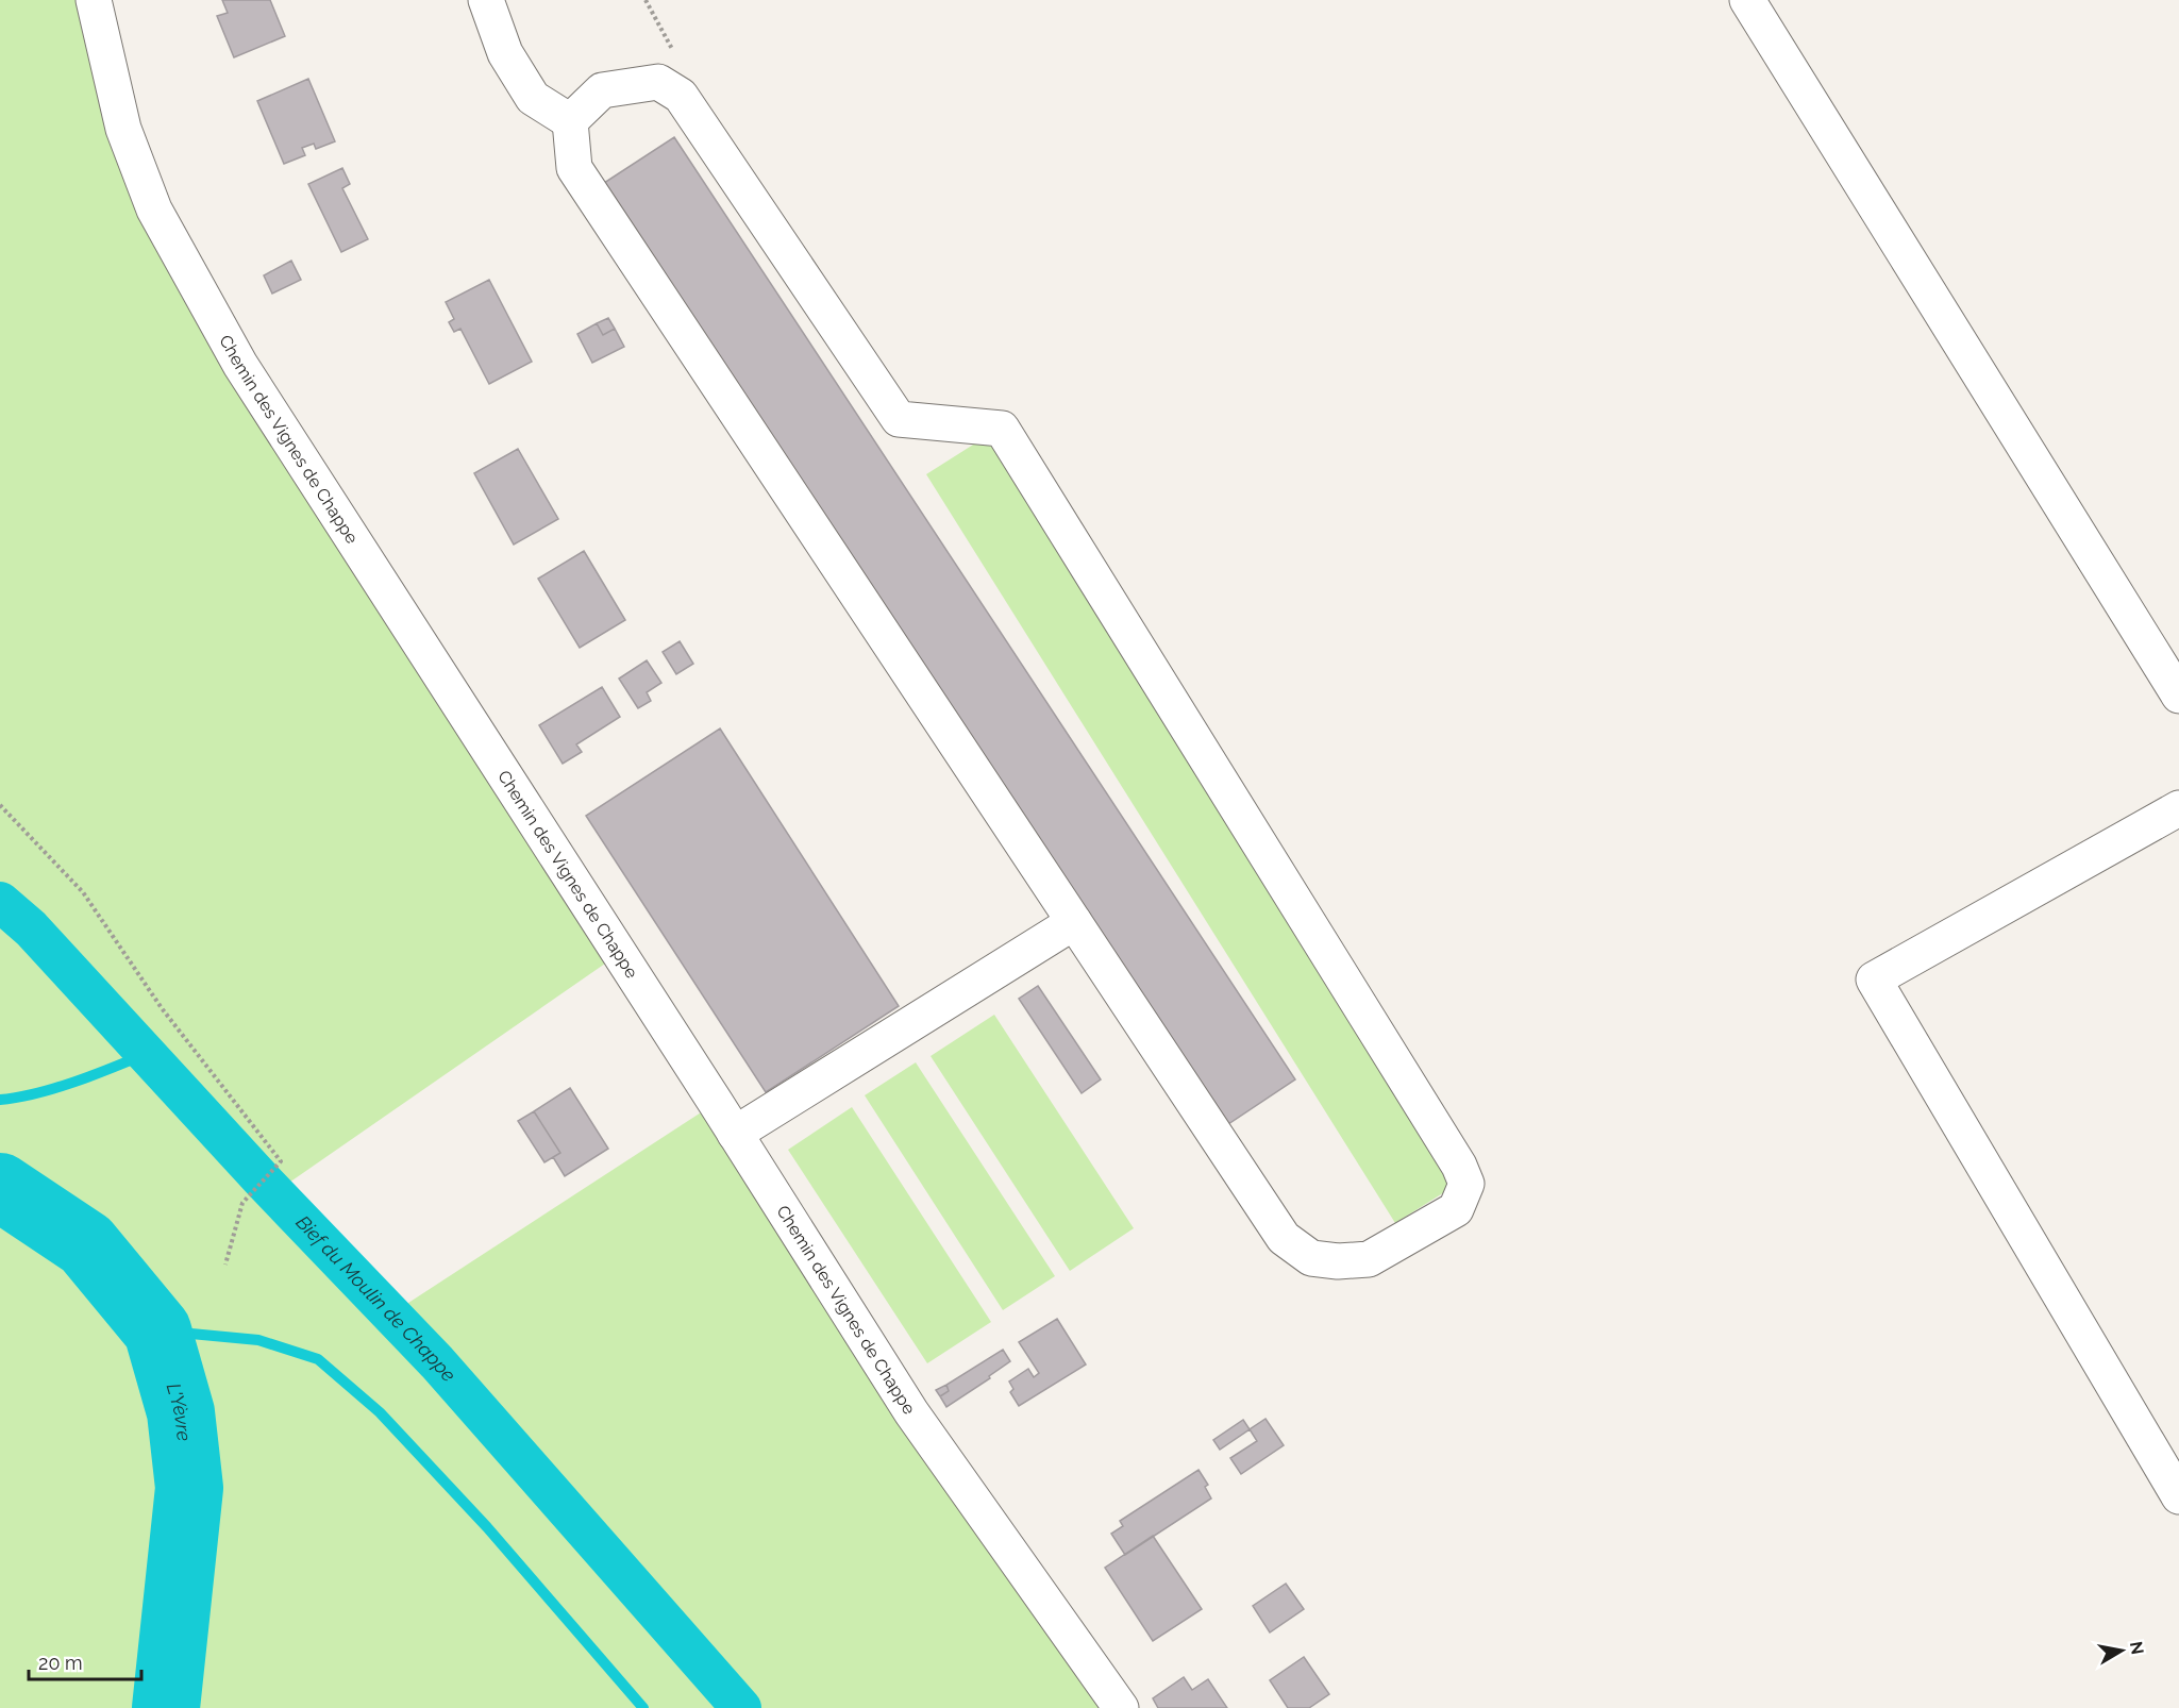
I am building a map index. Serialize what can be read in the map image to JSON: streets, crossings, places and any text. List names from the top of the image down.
{
  "streets": {
    "street": ["Chemin des Vignes de Chappe"]
  },
  "water": ["Bief du Moulin de Chappe", "L'Yèvre"],
  "scale_bar": "20 m",
  "north": "right"
}
